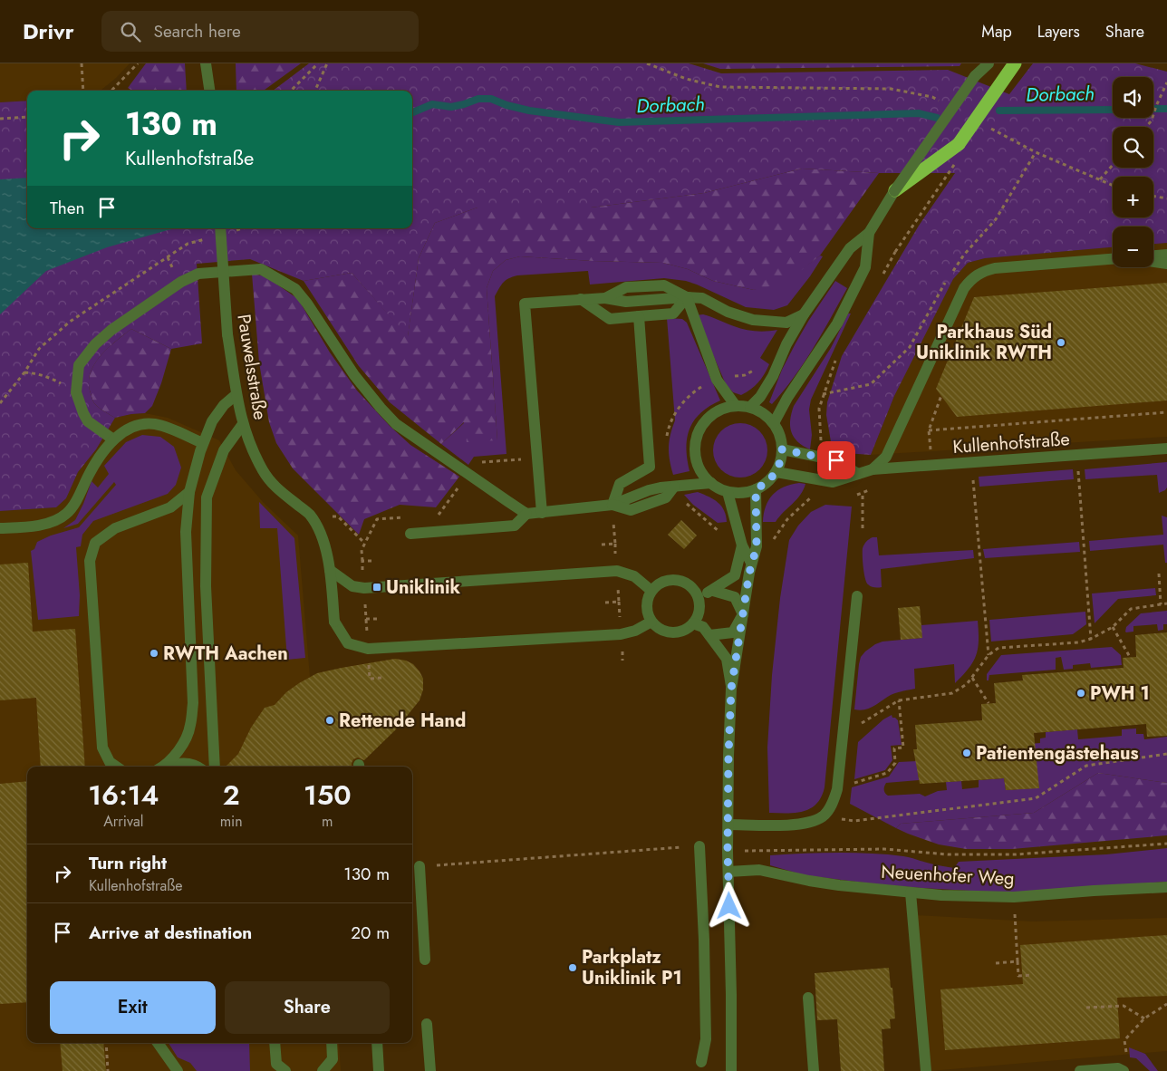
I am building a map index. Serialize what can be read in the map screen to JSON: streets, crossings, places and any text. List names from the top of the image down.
{
  "streets": {
    "street": ["Pauwelsstraße", "Kullenhofstraße", "Neuenhofer Weg"]
  },
  "water": ["Dorbach"],
  "places": {
    "other": [
      "Parkhaus Süd Uniklinik RWTH",
      "RWTH Aachen",
      "PWH 1",
      "Rettende Hand",
      "Patientengästehaus",
      "Parkplatz Uniklinik P1"
    ],
    "transit": ["Uniklinik"]
  },
  "page": {
    "header": "Drivr",
    "search": "Search here",
    "nav": ["Map", "Layers", "Share"],
    "map_buttons": ["+", "−"],
    "turn": ["130 m", "Kullenhofstraße"],
    "then": "Then",
    "eta": [
      "16:14",
      "Arrival",
      "2",
      "min",
      "150",
      "m"
    ],
    "list": [
      {
        "name": "Turn right",
        "note": "Kullenhofstraße",
        "value": "130 m"
      },
      {
        "name": "Arrive at destination",
        "value": "20 m"
      }
    ],
    "buttons": ["Exit", "Share"]
  }
}
